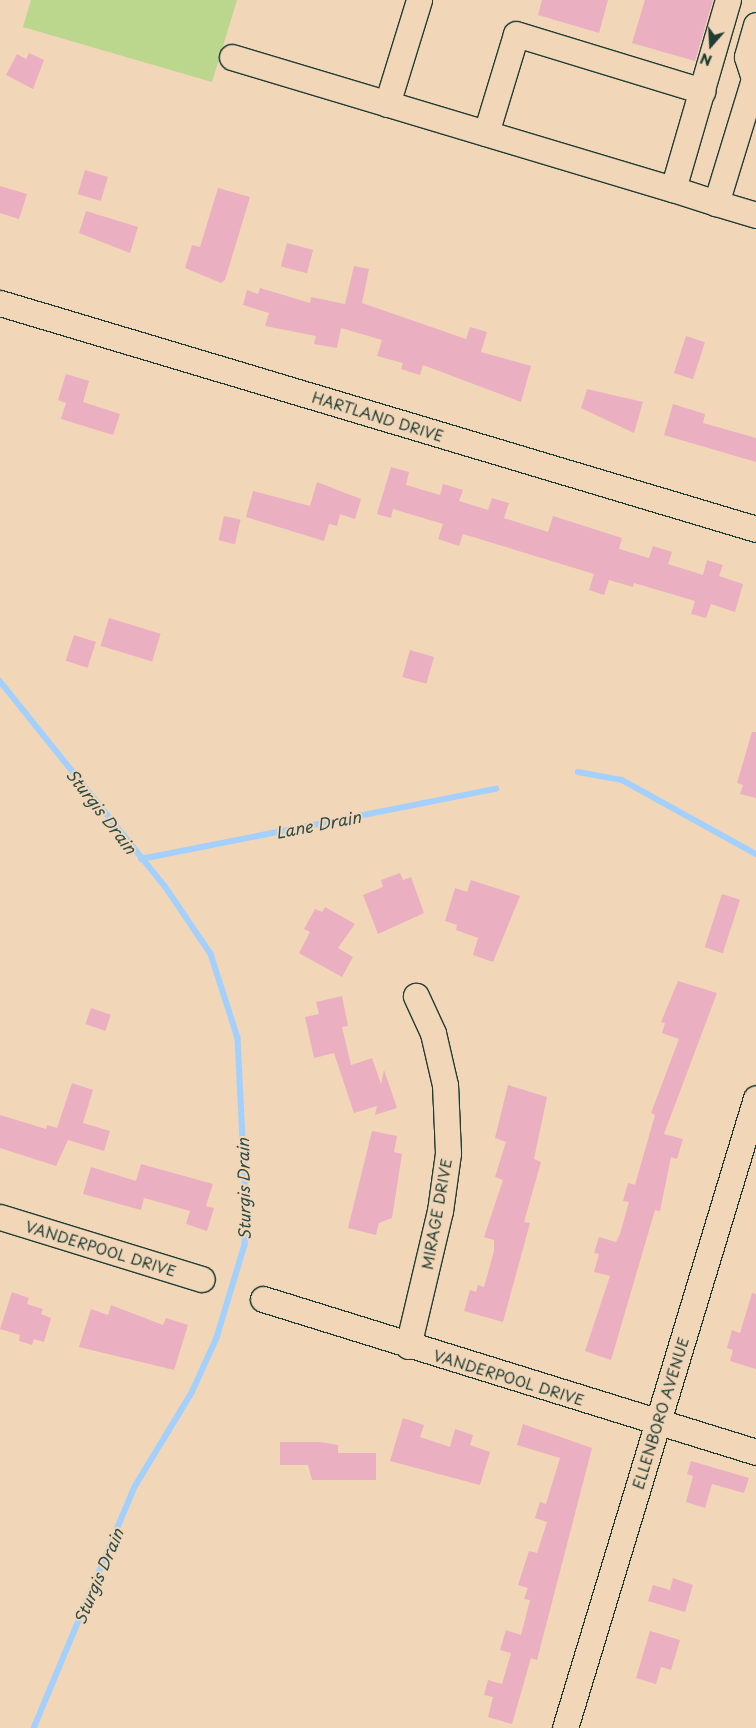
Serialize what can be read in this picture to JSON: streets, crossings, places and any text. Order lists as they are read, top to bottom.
{
  "streets": {
    "street": [
      "HARTLAND DRIVE",
      "MIRAGE DRIVE",
      "VANDERPOOL DRIVE",
      "ELLENBORO AVENUE"
    ]
  },
  "crossings": [
    ["MIRAGE DRIVE", "VANDERPOOL DRIVE"],
    ["VANDERPOOL DRIVE", "ELLENBORO AVENUE"]
  ],
  "water": ["Sturgis Drain", "Lane Drain"],
  "north": "bottom"
}
